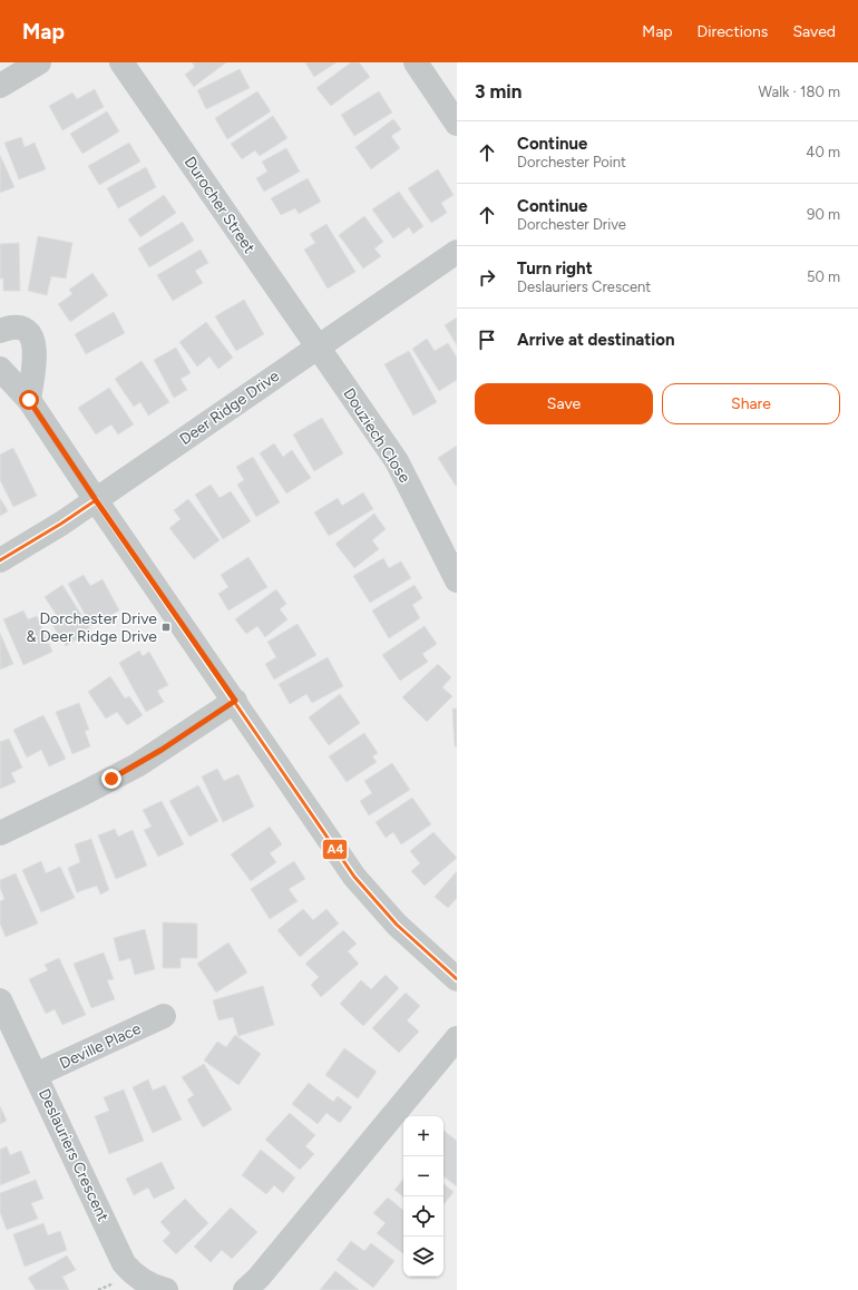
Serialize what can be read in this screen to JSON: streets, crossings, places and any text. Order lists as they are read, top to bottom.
{
  "streets": {
    "street": [
      "Durocher Street",
      "Deer Ridge Drive",
      "Douziech Close",
      "Deville Place",
      "Deslauriers Crescent"
    ]
  },
  "crossings": [
    ["Durocher Street", "Deer Ridge Drive"],
    ["Durocher Street", "Douziech Close"],
    ["Deer Ridge Drive", "Douziech Close"],
    ["Deville Place", "Deslauriers Crescent"]
  ],
  "places": {
    "transit": ["Dorchester Drive & Deer Ridge Drive"]
  },
  "lines": ["transit line A4"],
  "page": {
    "header": "Map",
    "nav": ["Map", "Directions", "Saved"],
    "heading": ["3 min", "Walk · 180 m"],
    "list": [
      ["Continue", "Dorchester Point", "40 m"],
      ["Continue", "Dorchester Drive", "90 m"],
      ["Turn right", "Deslauriers Crescent", "50 m"],
      "Arrive at destination"
    ],
    "buttons": ["Save", "Share"],
    "map_buttons": ["+", "−"]
  }
}
